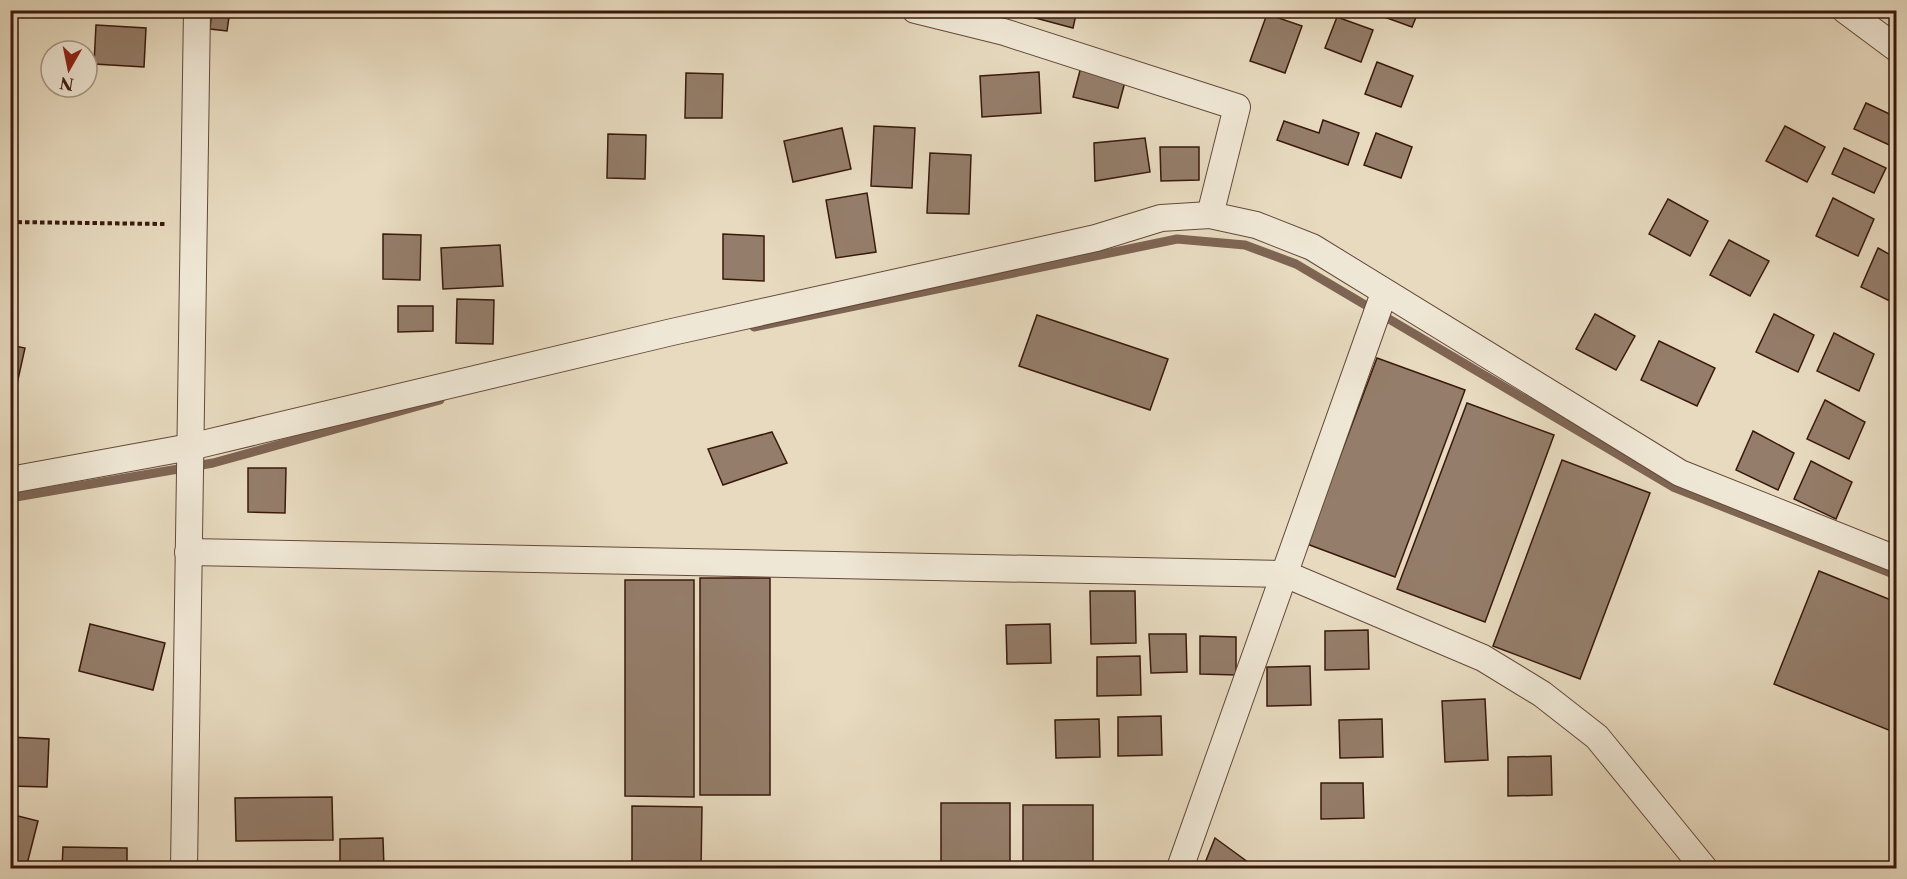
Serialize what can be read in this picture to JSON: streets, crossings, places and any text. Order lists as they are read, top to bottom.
{
  "north": "bottom"
}
